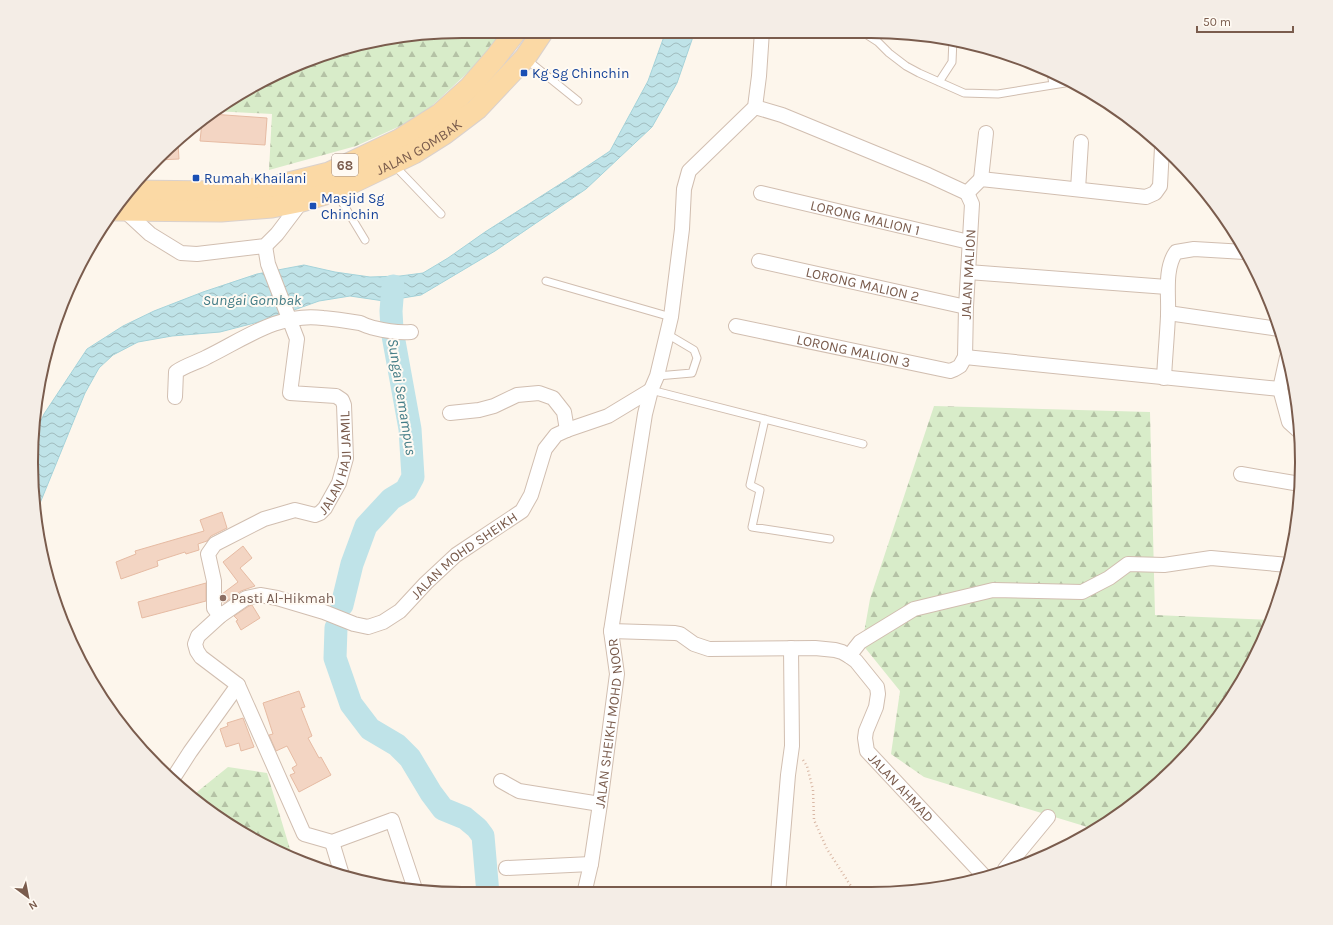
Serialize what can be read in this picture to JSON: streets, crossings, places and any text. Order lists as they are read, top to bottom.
{
  "streets": {
    "main road": ["JALAN GOMBAK", "68"],
    "street": [
      "LORONG MALION 1",
      "JALAN MALION",
      "LORONG MALION 2",
      "LORONG MALION 3",
      "JALAN HAJI JAMIL",
      "JALAN MOHD SHEIKH",
      "JALAN SHEIKH MOHD NOOR",
      "JALAN AHMAD"
    ]
  },
  "crossings": [
    ["LORONG MALION 1", "JALAN MALION"],
    ["JALAN MALION", "LORONG MALION 2"],
    ["JALAN MALION", "LORONG MALION 3"],
    ["JALAN HAJI JAMIL", "JALAN MOHD SHEIKH"],
    ["JALAN MOHD SHEIKH", "JALAN SHEIKH MOHD NOOR"]
  ],
  "water": ["Sungai Gombak", "Sungai Semampus"],
  "places": {
    "transit": ["Kg Sg Chinchin", "Rumah Khailani", "Masjid Sg Chinchin"],
    "other": ["Pasti Al-Hikmah"]
  },
  "scale_bar": "50 m",
  "north": "bottom right"
}
